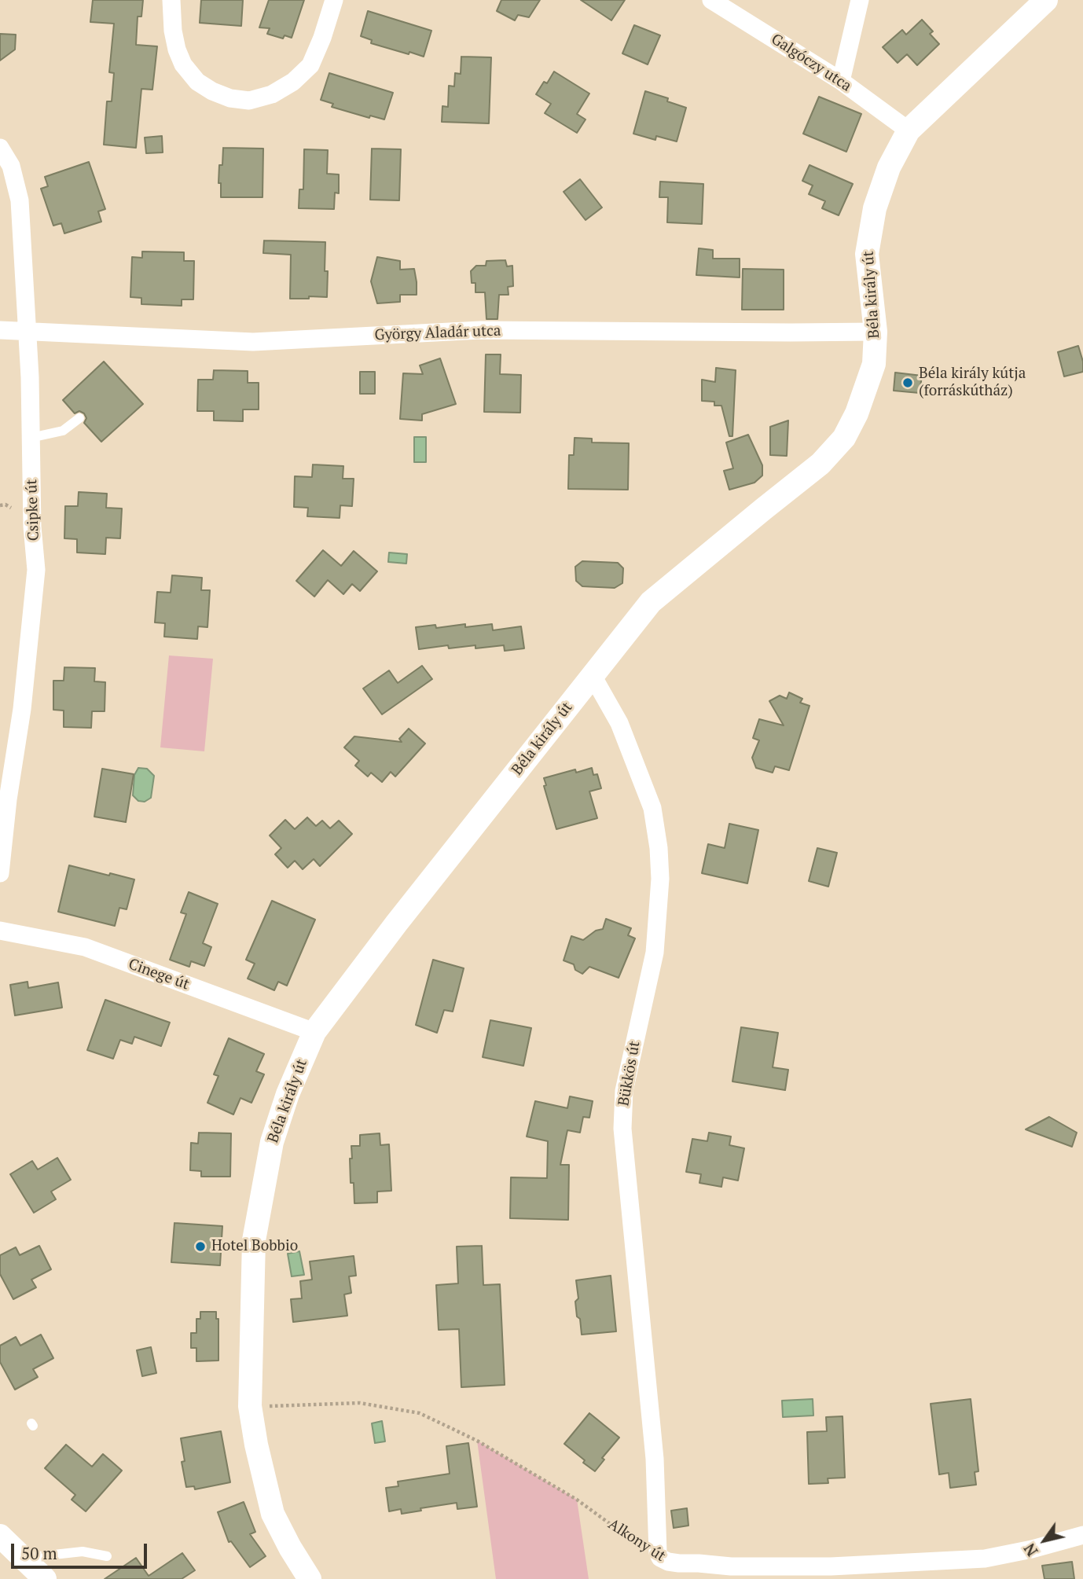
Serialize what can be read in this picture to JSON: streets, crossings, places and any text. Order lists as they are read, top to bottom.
{
  "streets": {
    "street": [
      "Galgóczy utca",
      "Béla király út",
      "György Aladár utca",
      "Csipke út",
      "Cinege út",
      "Bükkös út",
      "Alkony út"
    ]
  },
  "crossings": [
    ["Galgóczy utca", "Béla király út"],
    ["Béla király út", "György Aladár utca"],
    ["Béla király út", "Cinege út"],
    ["Béla király út", "Bükkös út"],
    ["Béla király út", "Alkony út"],
    ["György Aladár utca", "Csipke út"],
    ["Bükkös út", "Alkony út"]
  ],
  "places": ["Béla király kútja (forráskútház)", "Hotel Bobbio"],
  "scale_bar": "50 m",
  "north": "bottom left"
}
